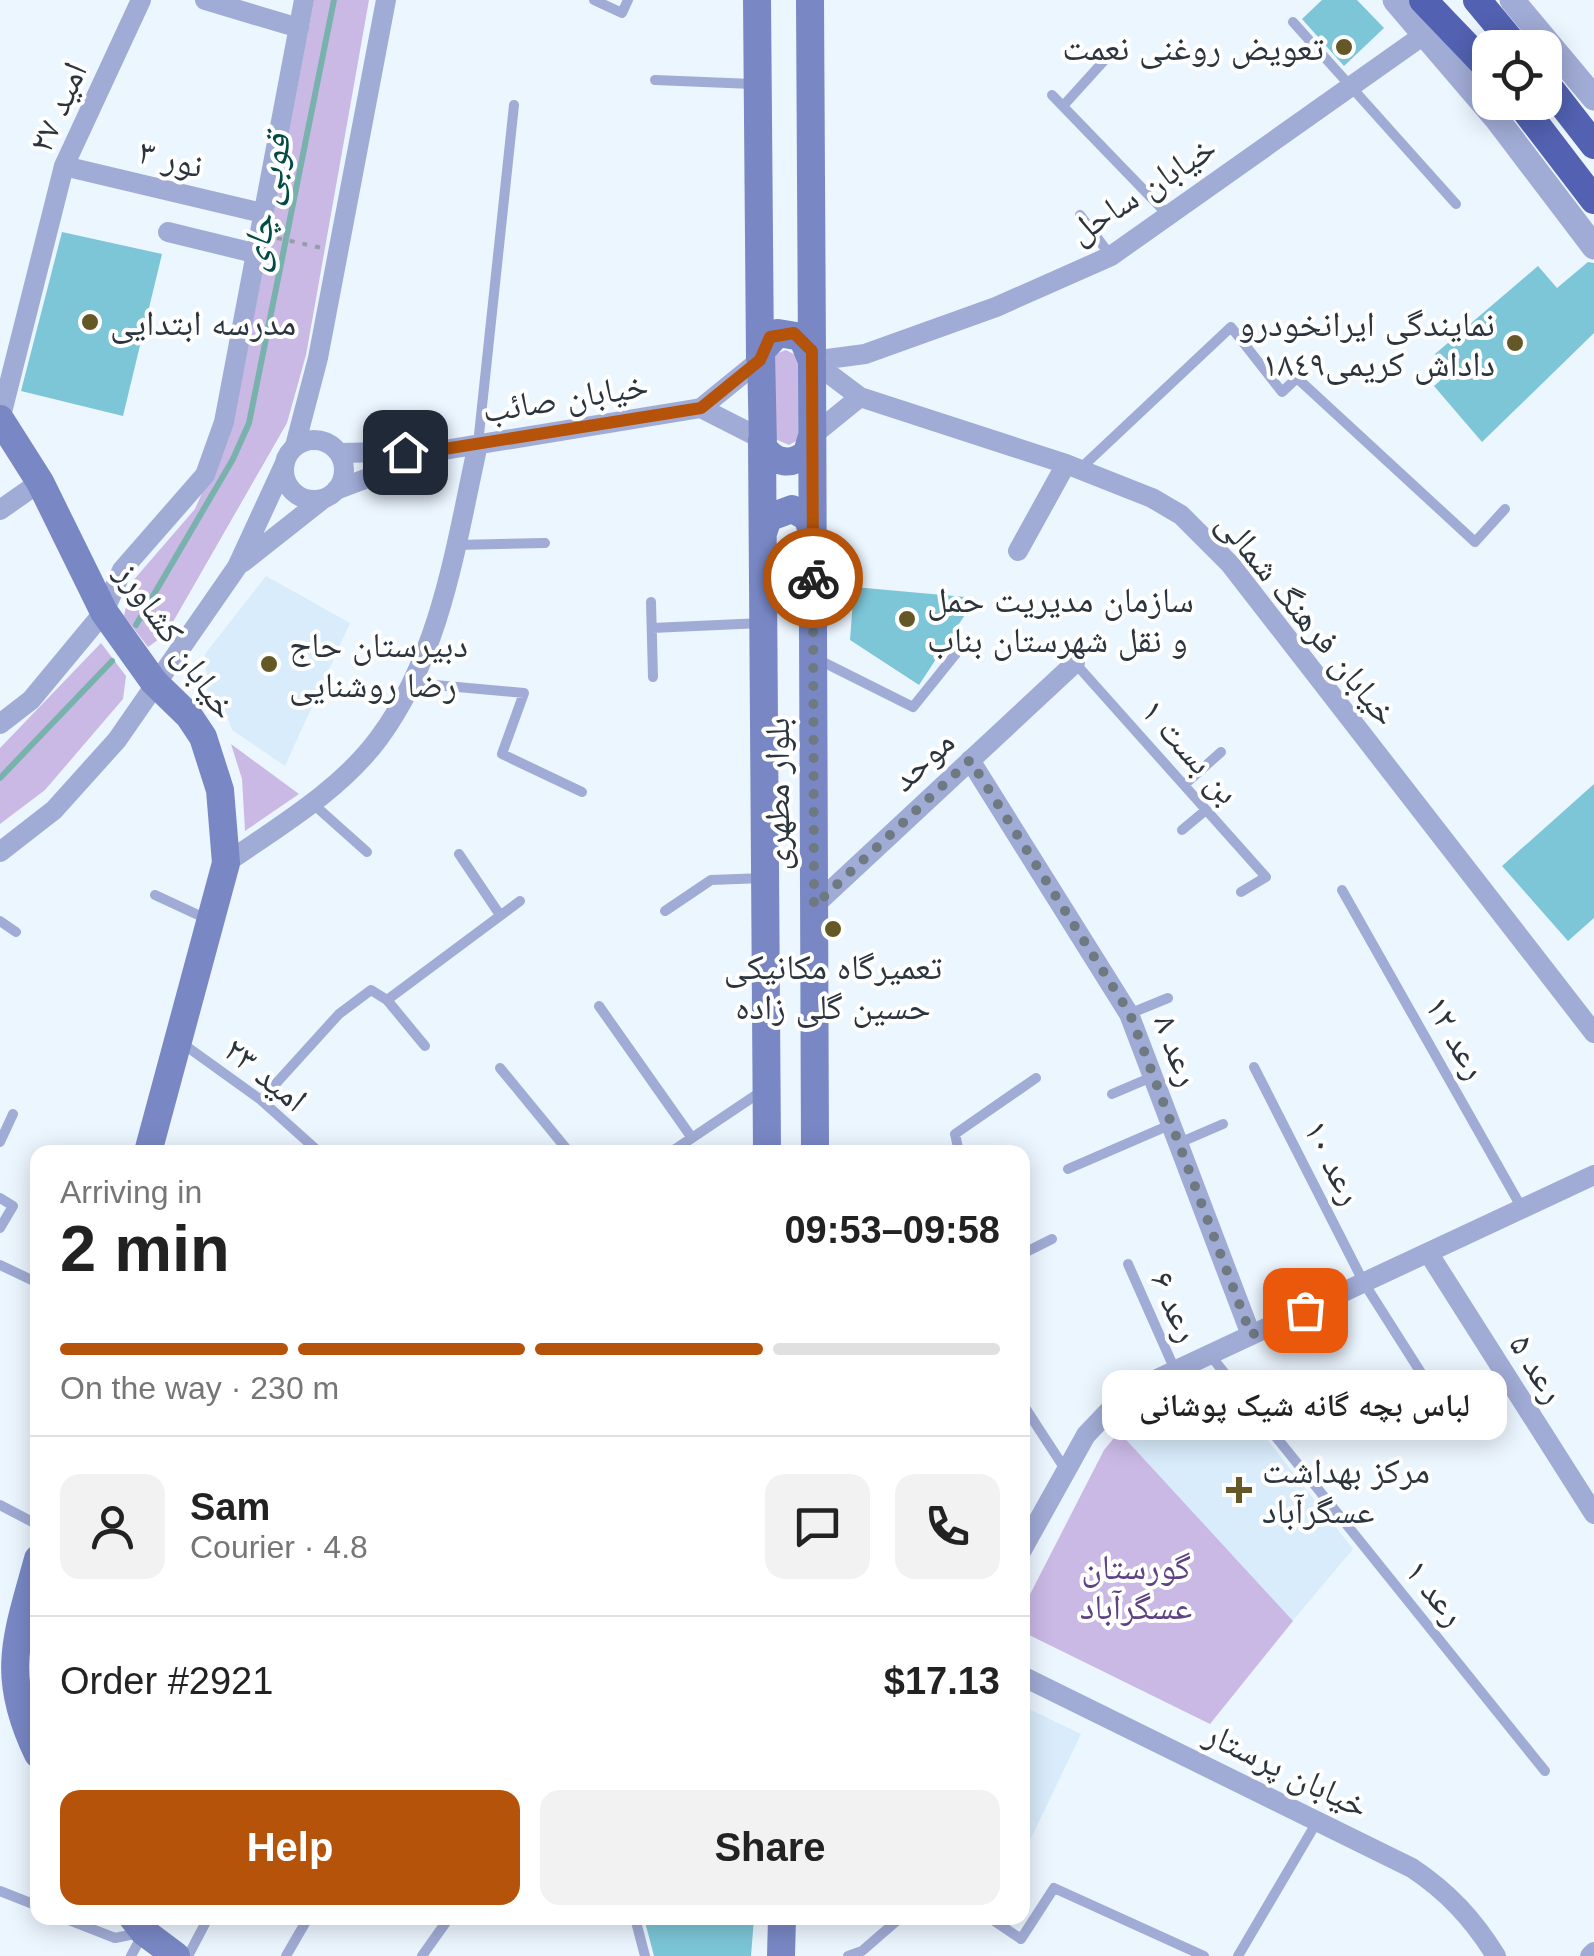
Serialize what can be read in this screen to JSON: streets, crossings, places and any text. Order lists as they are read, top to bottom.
{
  "streets": {
    "main road": ["خیابان کشاورز", "بلوار مطهری"],
    "street": [
      "امید ۲۷",
      "نور ۳",
      "خیابان ساحل",
      "خیابان صائب",
      "خیابان فرهنگ شمالی",
      "موحد",
      "رعد ۸",
      "رعد ۵",
      "خیابان پرستار"
    ],
    "lane": [
      "بن بست ۱",
      "رعد ۱۲",
      "امید ۲۳",
      "رعد ۱۰",
      "رعد ۶",
      "رعد ۱"
    ]
  },
  "crossings": [
    ["امید ۲۷", "نور ۳"],
    ["امید ۲۷", "خیابان کشاورز"],
    ["خیابان ساحل", "خیابان فرهنگ شمالی"],
    ["خیابان ساحل", "بلوار مطهری"],
    ["خیابان صائب", "بلوار مطهری"],
    ["خیابان فرهنگ شمالی", "بلوار مطهری"],
    ["خیابان کشاورز", "امید ۲۳"],
    ["بن بست ۱", "موحد"],
    ["موحد", "بلوار مطهری"],
    ["موحد", "رعد ۸"]
  ],
  "water": ["قوبی چای"],
  "parks": ["گورستان عسگرآباد"],
  "places": {
    "other": [
      "تعویض روغنی نعمت",
      "مدرسه ابتدایی",
      "نمایندگی ایرانخودرو داداش کریمی١٨٤٩",
      "سازمان مدیریت حمل و نقل شهرستان بناب",
      "دبیرستان حاج رضا روشنایی",
      "تعمیرگاه مکانیکی حسین گلی زاده",
      "لباس بچه گانه شیک پوشانی"
    ],
    "health": ["مرکز بهداشت عسگرآباد"]
  },
  "page": {
    "heading": ["2 min", "Arriving in", "09:53–09:58"],
    "panel": [
      "Sam",
      "Courier · 4.8",
      "Order #2921",
      "$17.13"
    ],
    "bar": "On the way · 230 m",
    "bubble": "لباس بچه گانه شیک پوشانی",
    "buttons": ["Help", "Share"]
  }
}
